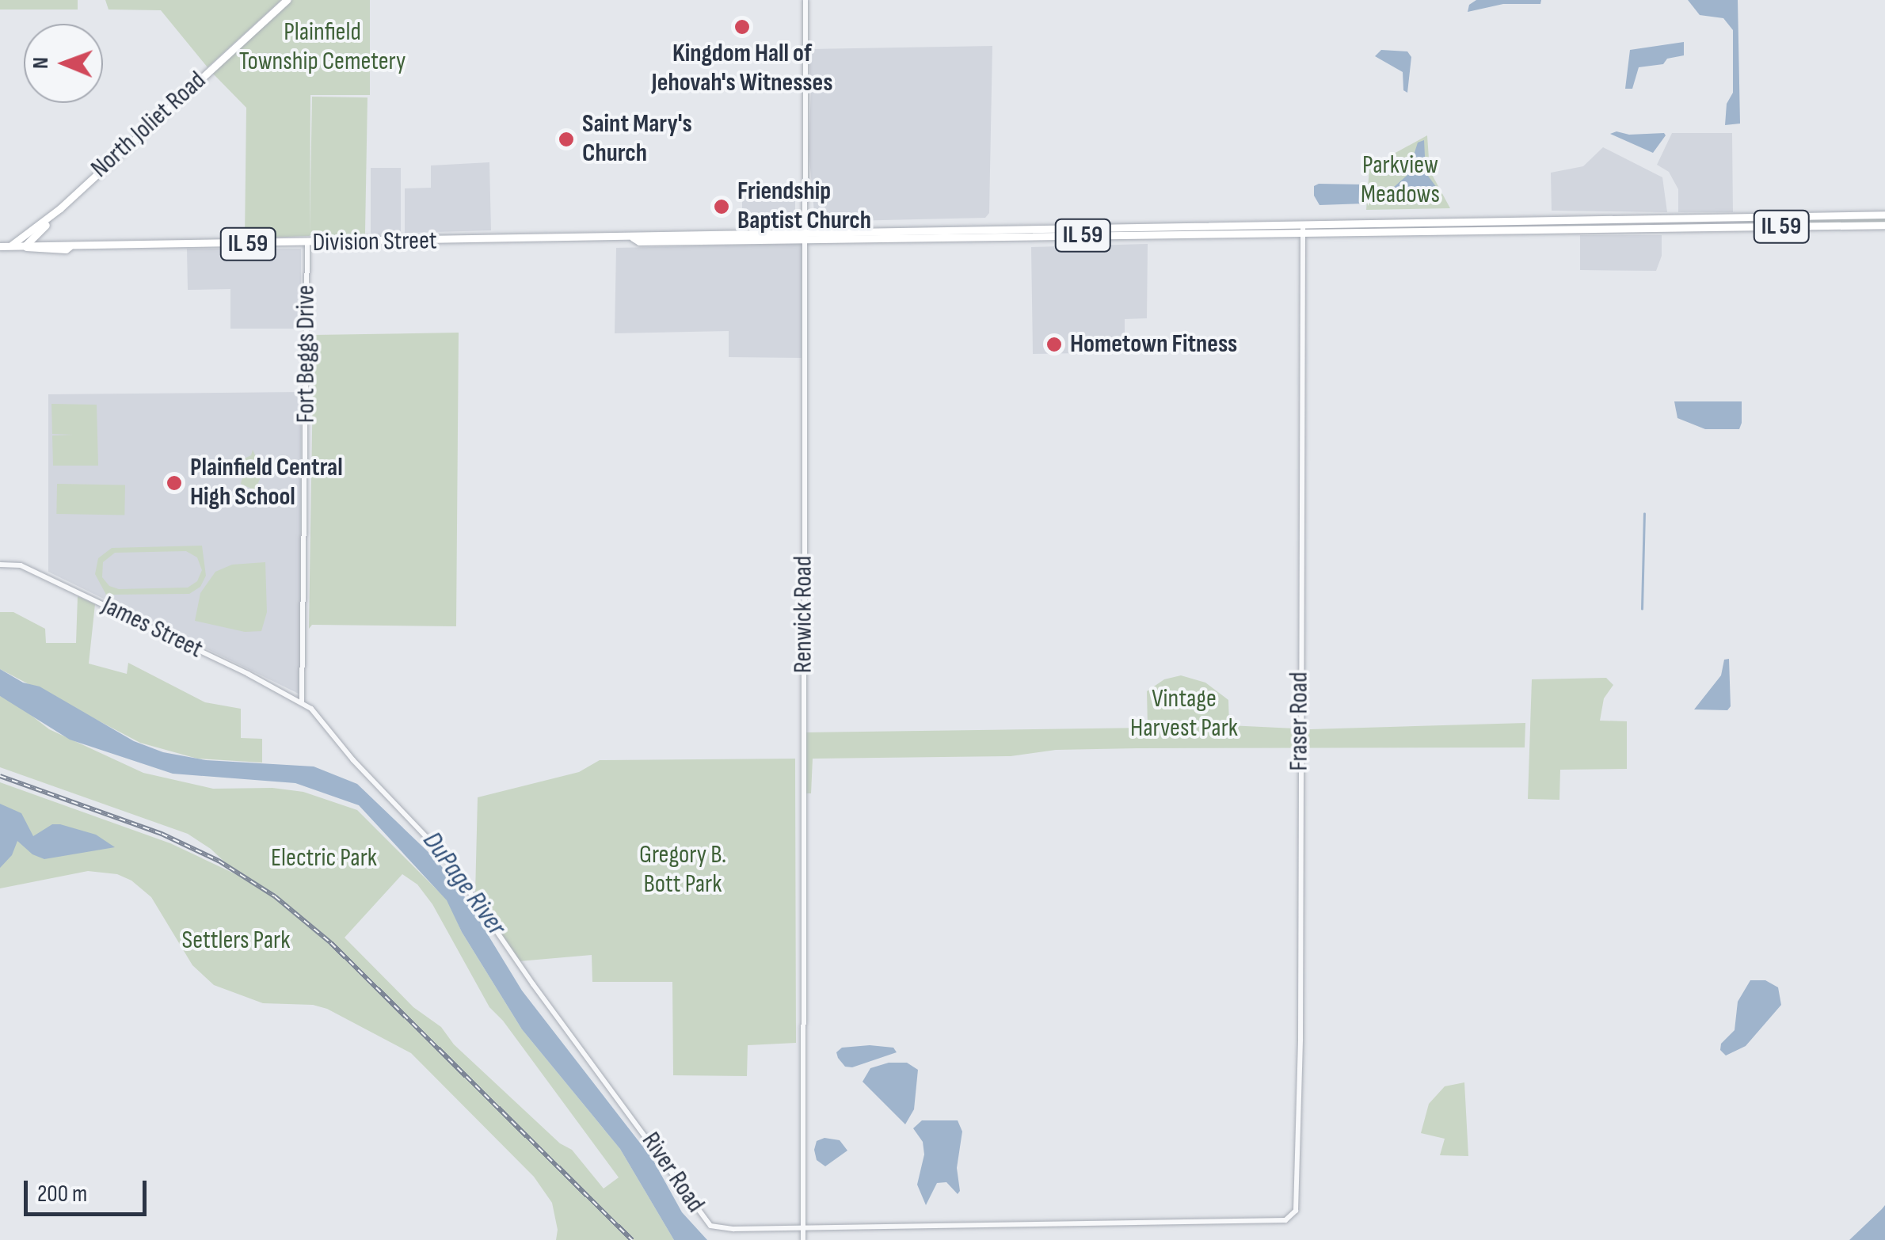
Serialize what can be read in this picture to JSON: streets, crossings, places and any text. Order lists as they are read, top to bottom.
{
  "streets": {
    "main road": ["North Joliet Road", "IL 59", "Division Street"],
    "street": [
      "Fort Beggs Drive",
      "Renwick Road",
      "James Street",
      "Fraser Road",
      "River Road"
    ]
  },
  "crossings": [
    ["North Joliet Road", "Division Street"],
    ["IL 59", "Division Street"],
    ["IL 59", "Renwick Road"],
    ["IL 59", "Fraser Road"],
    ["Division Street", "Fort Beggs Drive"],
    ["Division Street", "Renwick Road"],
    ["Fort Beggs Drive", "James Street"],
    ["Fort Beggs Drive", "River Road"],
    ["Renwick Road", "River Road"],
    ["James Street", "River Road"],
    ["Fraser Road", "River Road"]
  ],
  "water": ["DuPage River"],
  "parks": [
    "Plainfield Township Cemetery",
    "Parkview Meadows",
    "Vintage Harvest Park",
    "Gregory B. Bott Park",
    "Electric Park",
    "Settlers Park"
  ],
  "places": [
    "Kingdom Hall of Jehovah's Witnesses",
    "Saint Mary's Church",
    "Friendship Baptist Church",
    "Hometown Fitness",
    "Plainfield Central High School"
  ],
  "scale_bar": "200 m",
  "north": "left"
}
